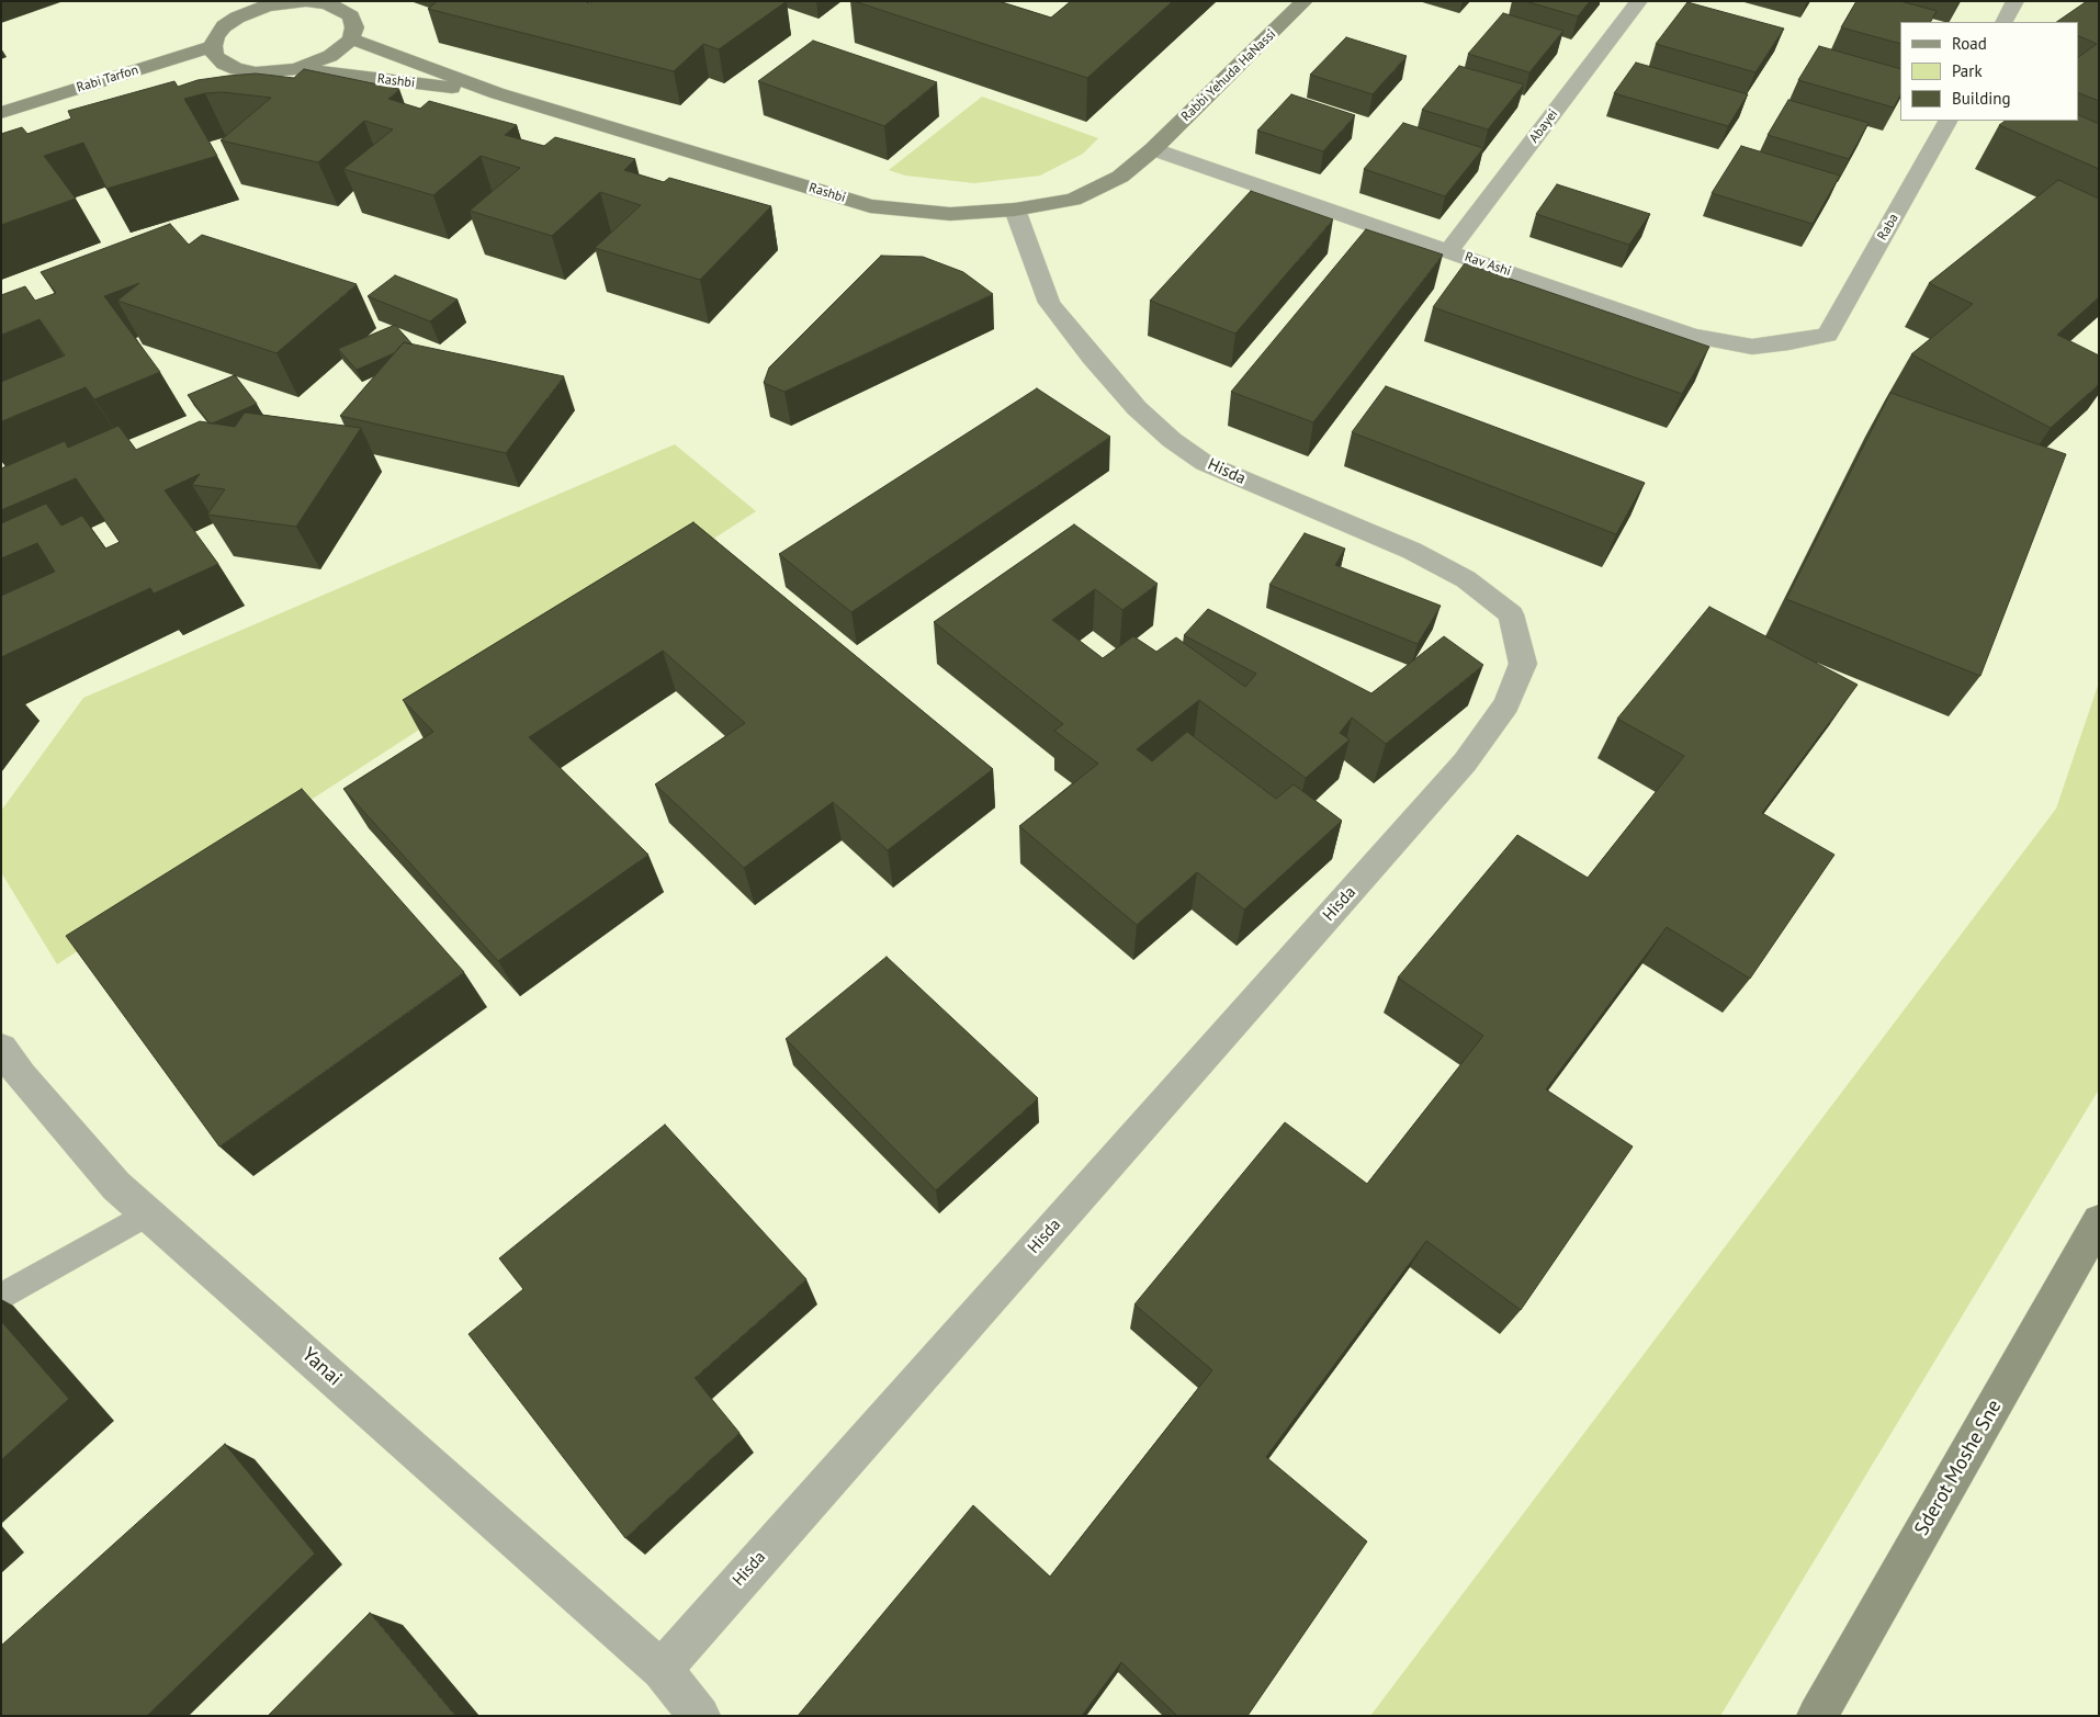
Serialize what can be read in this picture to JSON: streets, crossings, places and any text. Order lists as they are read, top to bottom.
{
  "streets": {
    "street": [
      "Rabbi Yehuda HaNassi",
      "Rabi Tarfon",
      "Rashbi",
      "Abayei",
      "Raba",
      "Rav Ashi",
      "Hisda",
      "Yanai",
      "Sderot Moshe Sne"
    ]
  },
  "crossings": [
    ["Rabbi Yehuda HaNassi", "Rashbi"],
    ["Rabbi Yehuda HaNassi", "Rav Ashi"],
    ["Rashbi", "Rav Ashi"],
    ["Rashbi", "Hisda"],
    ["Abayei", "Rav Ashi"],
    ["Raba", "Rav Ashi"],
    ["Hisda", "Yanai"]
  ],
  "legend": ["Road", "Park", "Building"]
}
